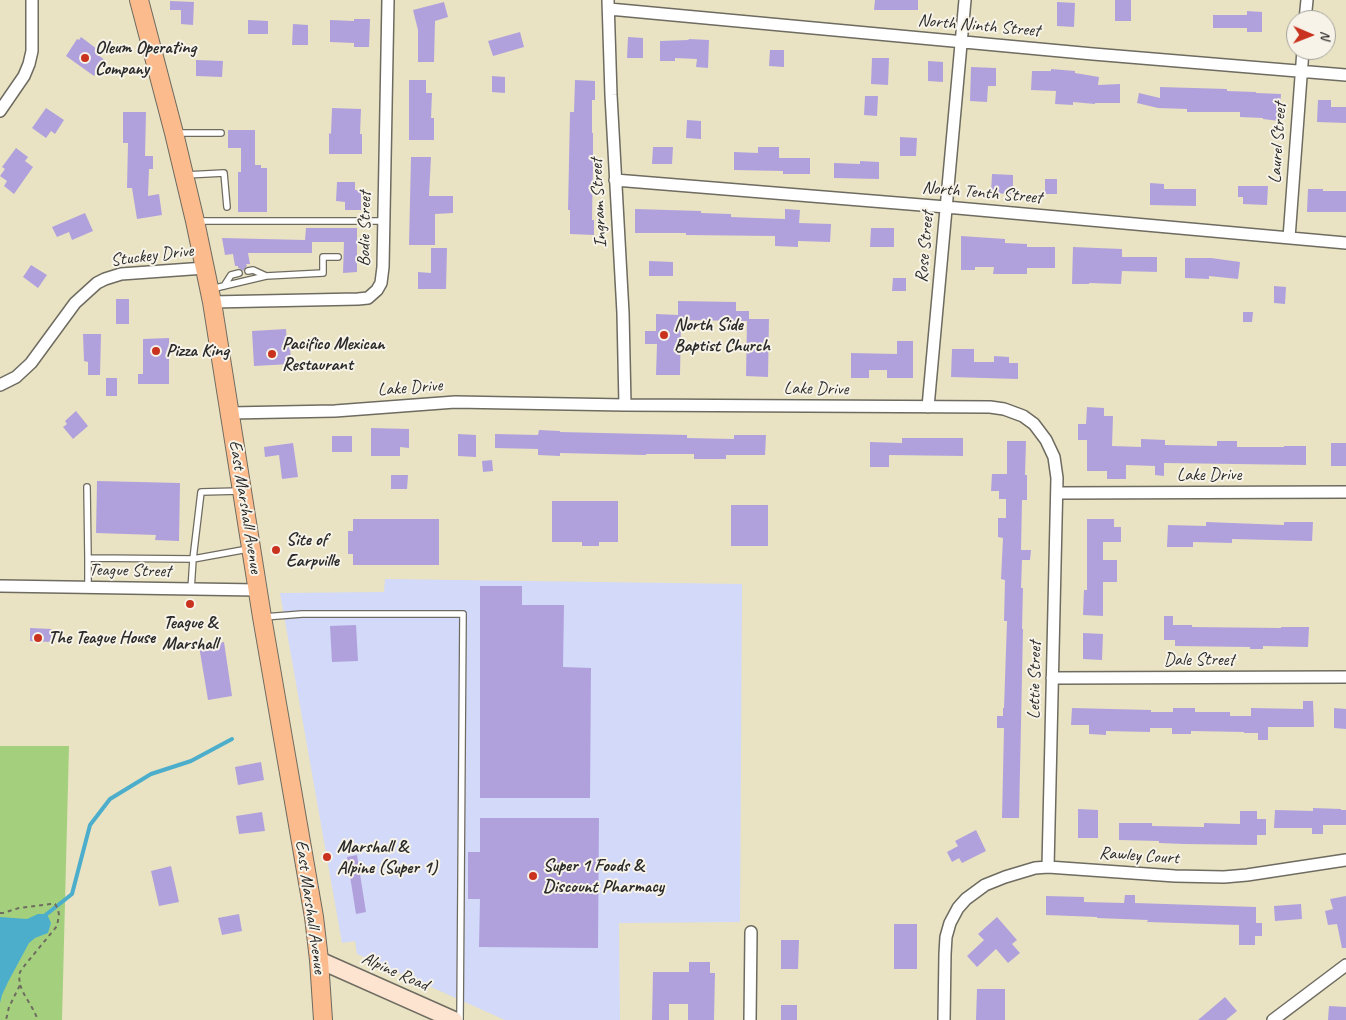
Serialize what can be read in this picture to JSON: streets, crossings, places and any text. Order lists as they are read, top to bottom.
{
  "streets": {
    "main road": ["East Marshall Avenue", "Alpine Road"],
    "street": [
      "North Ninth Street",
      "Laurel Street",
      "North Tenth Street",
      "Ingram Street",
      "Bodie Street",
      "Rose Street",
      "Stuckey Drive",
      "Lake Drive",
      "Teague Street",
      "Dale Street",
      "Lettie Street",
      "Rawley Court"
    ]
  },
  "crossings": [
    ["North Ninth Street", "Laurel Street"],
    ["North Ninth Street", "Ingram Street"],
    ["North Ninth Street", "Rose Street"],
    ["Laurel Street", "North Tenth Street"],
    ["North Tenth Street", "Ingram Street"],
    ["North Tenth Street", "Rose Street"],
    ["Ingram Street", "Lake Drive"],
    ["Bodie Street", "East Marshall Avenue"],
    ["Rose Street", "Lake Drive"],
    ["Stuckey Drive", "East Marshall Avenue"],
    ["Lake Drive", "East Marshall Avenue"],
    ["Lake Drive", "Lettie Street"],
    ["East Marshall Avenue", "Teague Street"],
    ["East Marshall Avenue", "Alpine Road"],
    ["Dale Street", "Lettie Street"],
    ["Lettie Street", "Rawley Court"]
  ],
  "places": [
    "Oleum Operating Company",
    "North Side Baptist Church",
    "Pizza King",
    "Pacifico Mexican Restaurant",
    "Site of Earpville",
    "Teague & Marshall",
    "The Teague House",
    "Marshall & Alpine (Super 1)",
    "Super 1 Foods & Discount Pharmacy"
  ],
  "north": "right"
}
